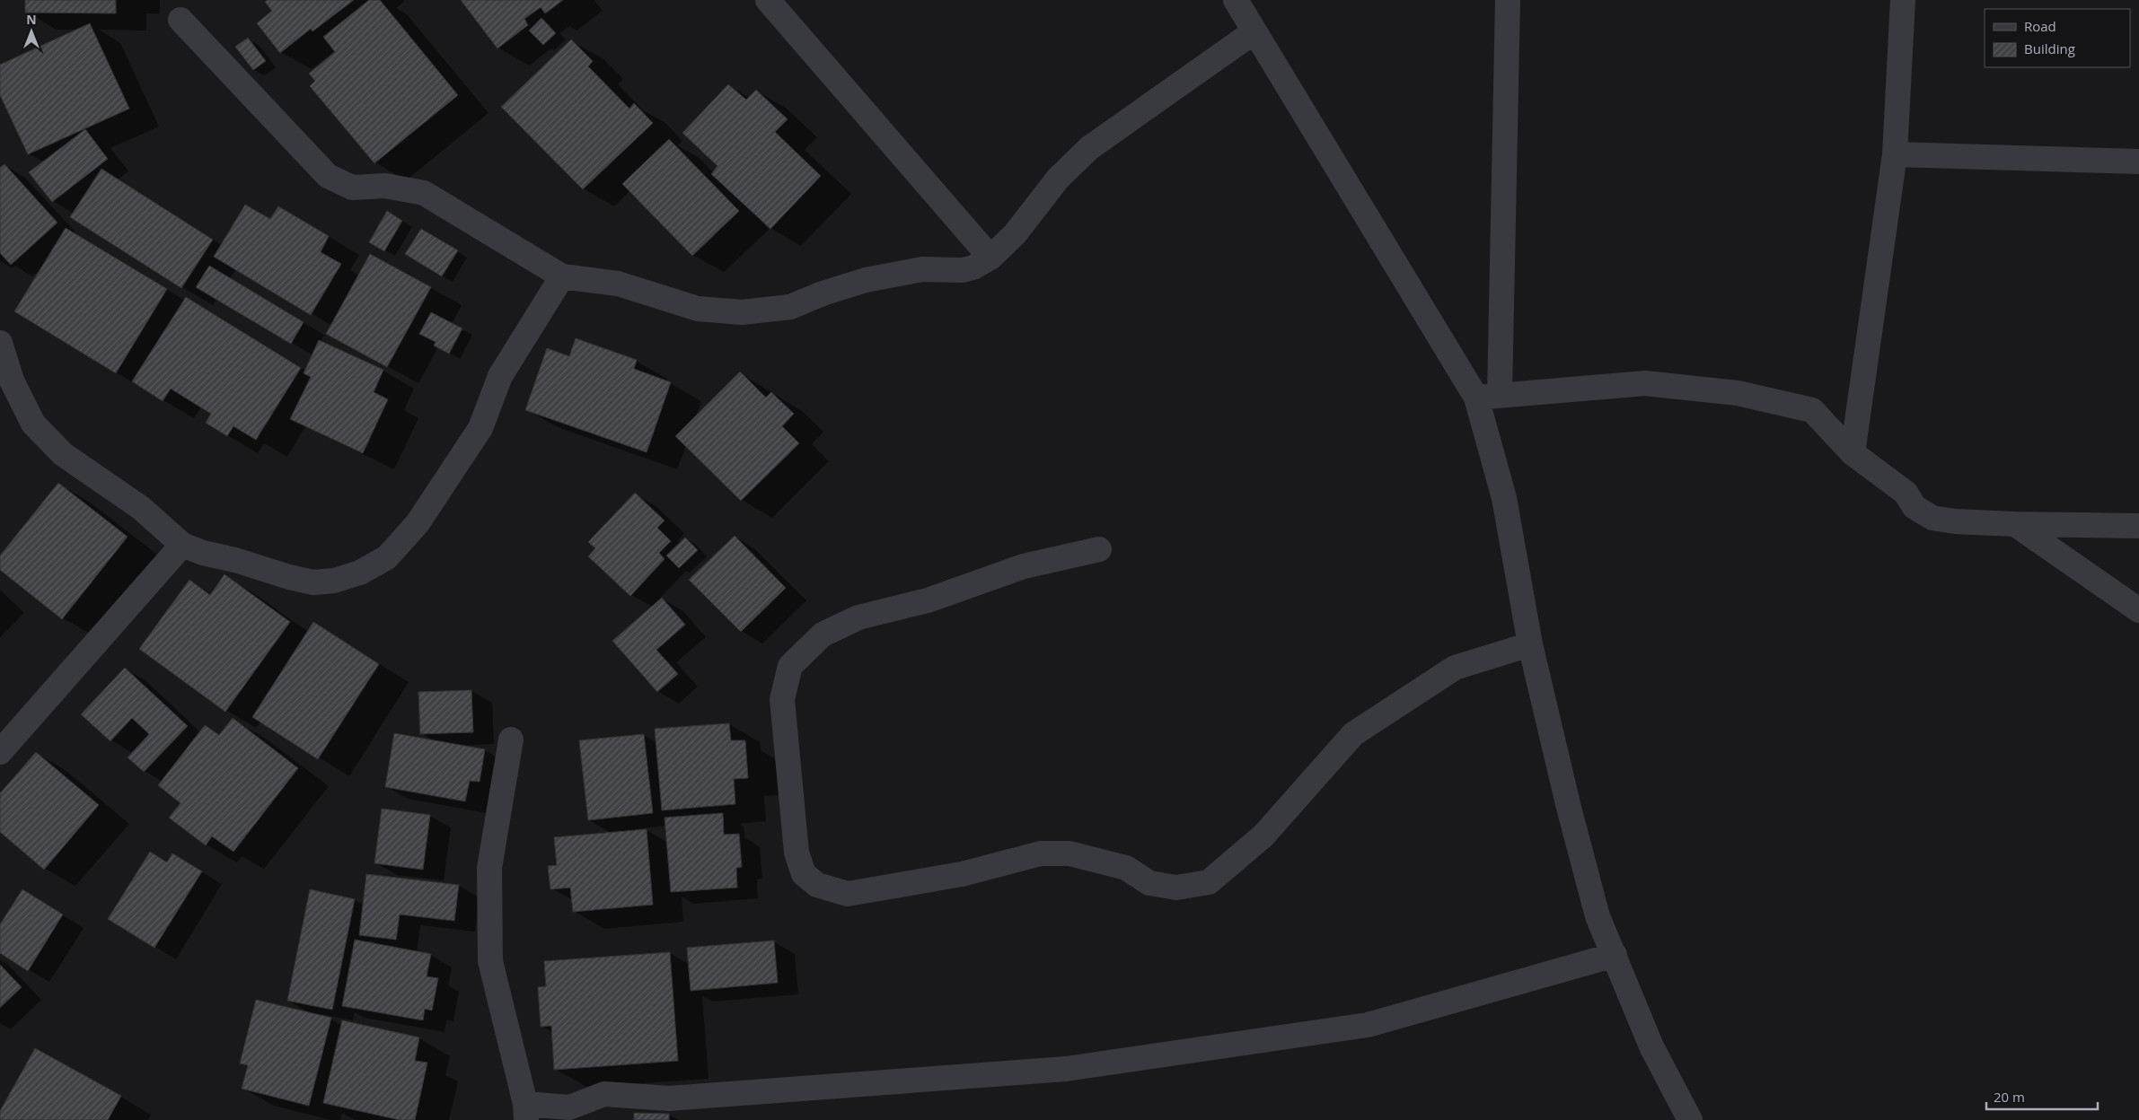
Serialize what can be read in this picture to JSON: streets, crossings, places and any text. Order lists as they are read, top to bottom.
{
  "legend": ["Road", "Building"],
  "scale_bar": "20 m",
  "north": "top"
}
